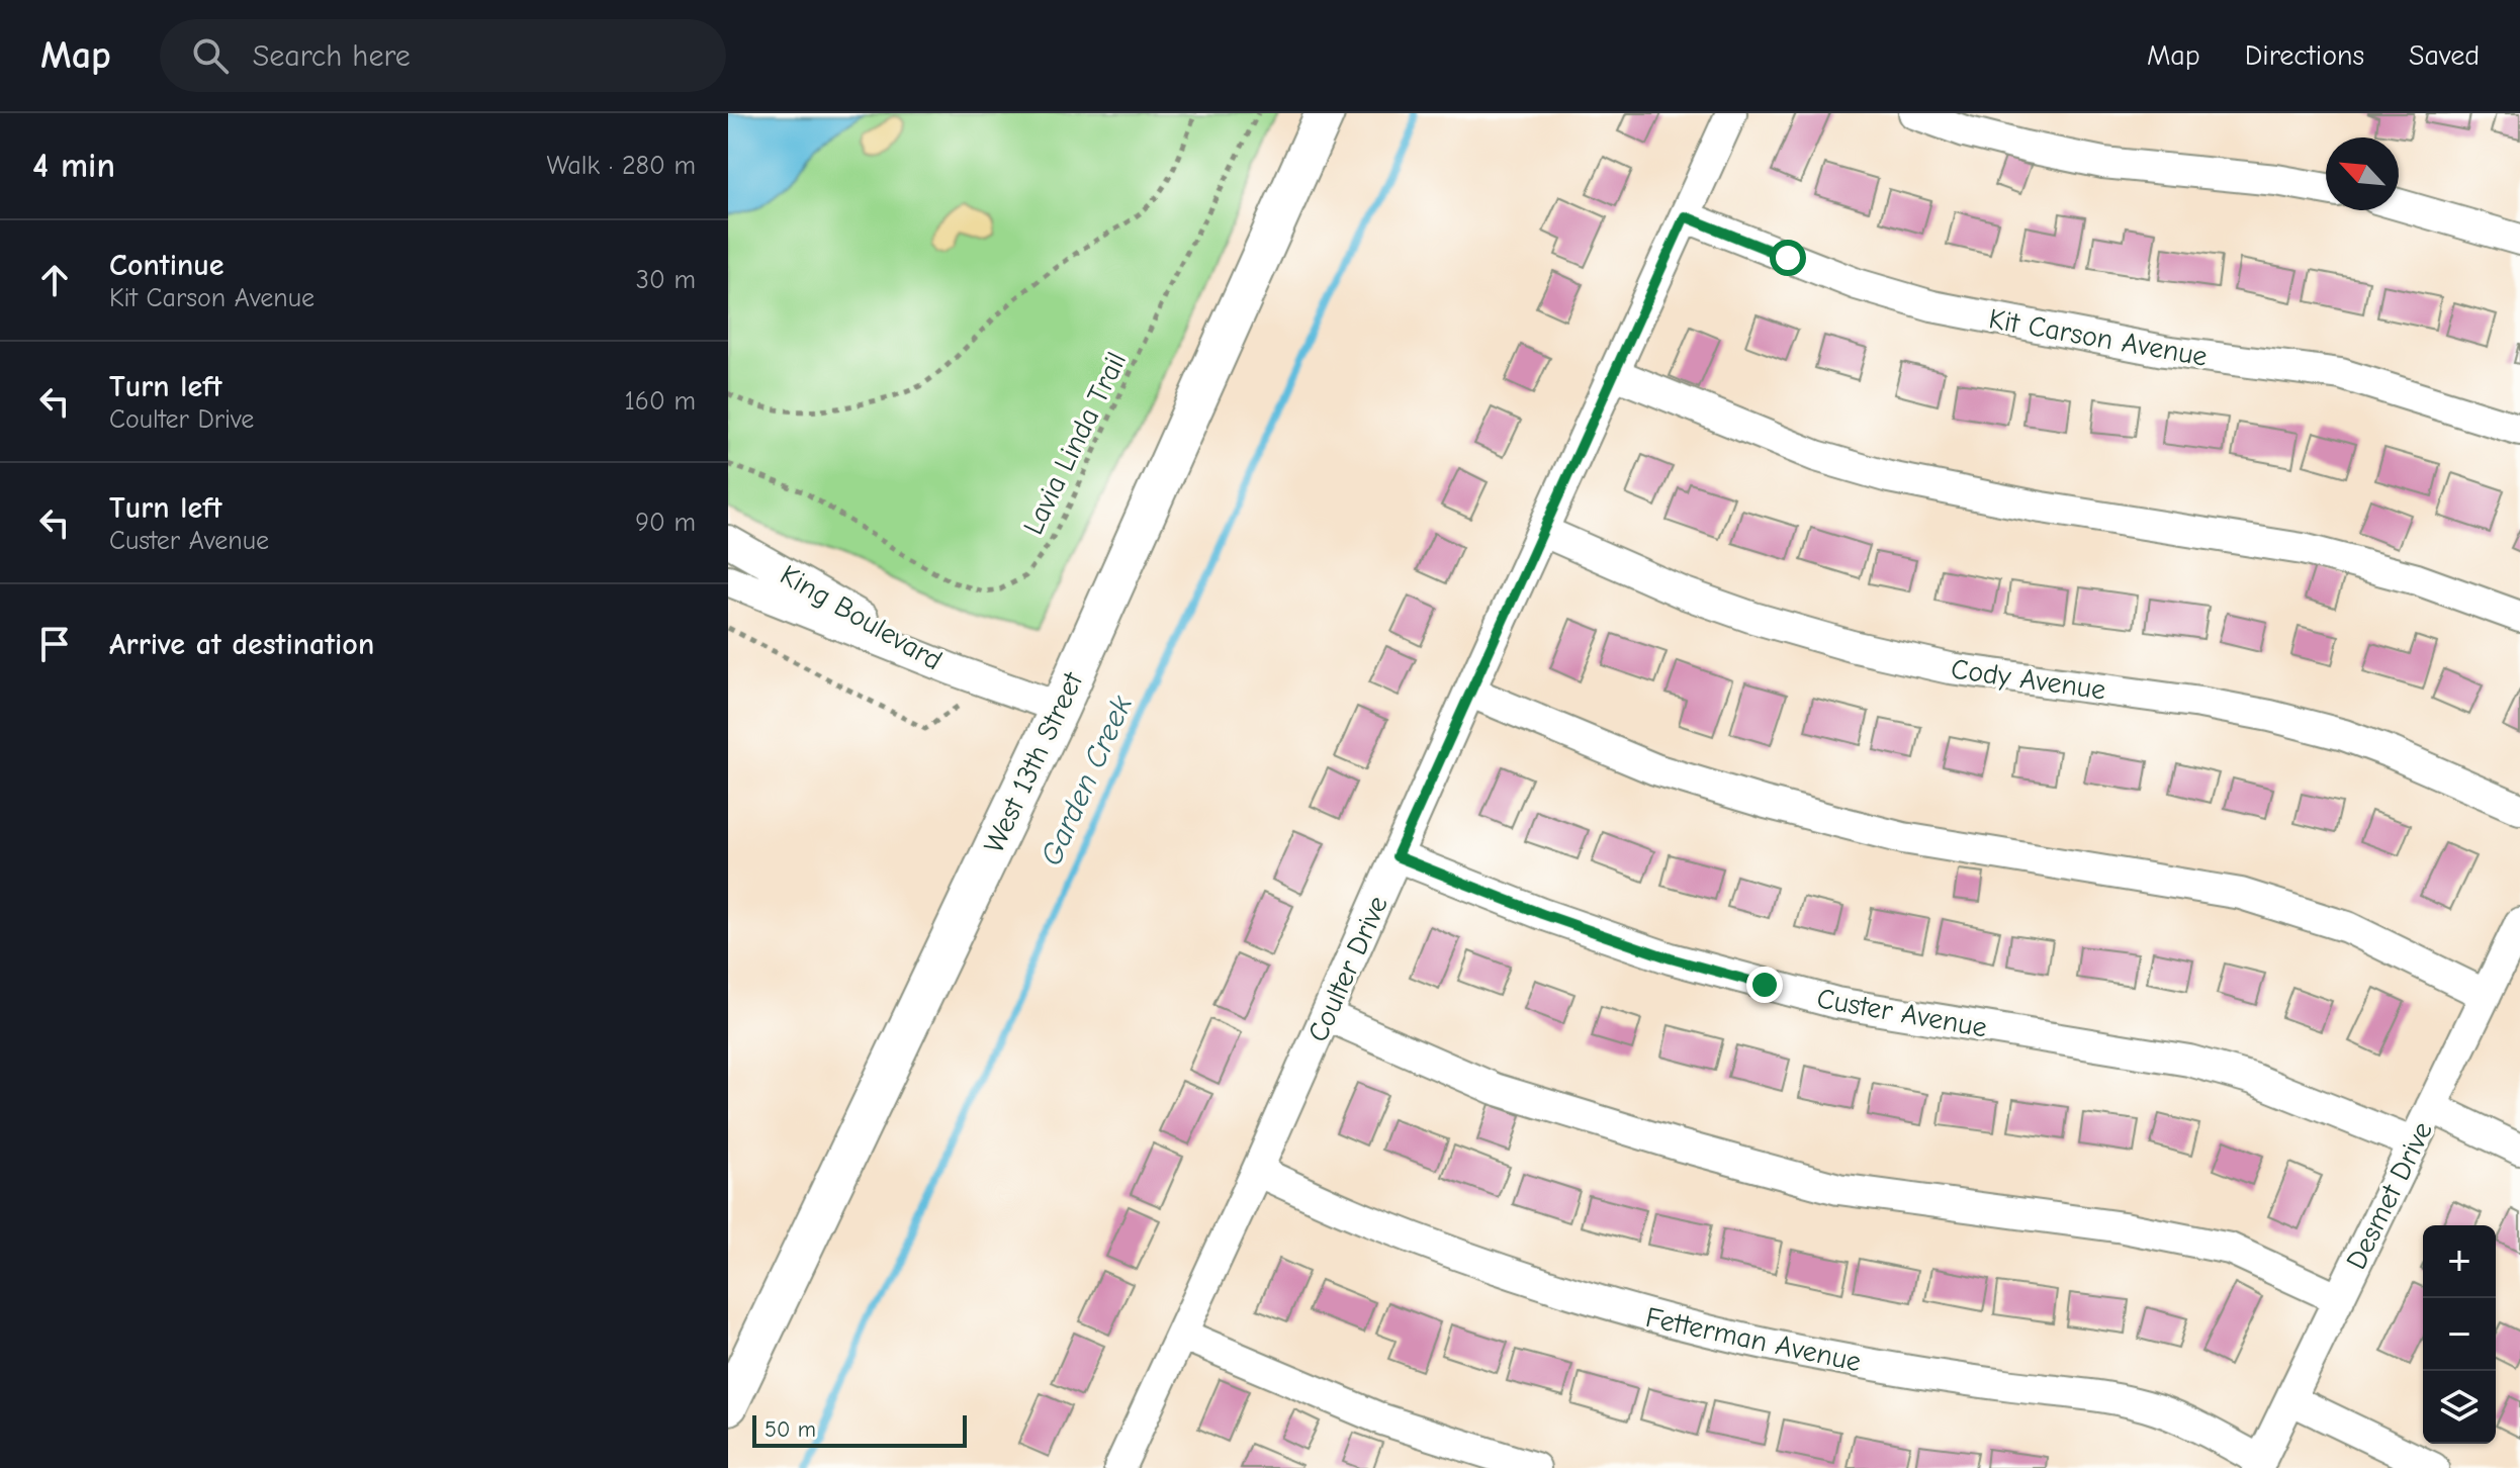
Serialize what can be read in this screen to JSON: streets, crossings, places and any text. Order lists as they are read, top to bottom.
{
  "streets": {
    "main road": ["West 13th Street"],
    "street": [
      "Kit Carson Avenue",
      "King Boulevard",
      "Cody Avenue",
      "Coulter Drive",
      "Custer Avenue",
      "Desmet Drive",
      "Fetterman Avenue"
    ],
    "path": ["Lavia Linda Trail"]
  },
  "crossings": [
    ["Kit Carson Avenue", "Coulter Drive"],
    ["King Boulevard", "West 13th Street"],
    ["Cody Avenue", "Coulter Drive"],
    ["Coulter Drive", "Custer Avenue"],
    ["Coulter Drive", "Fetterman Avenue"],
    ["Custer Avenue", "Desmet Drive"],
    ["Desmet Drive", "Fetterman Avenue"]
  ],
  "water": ["Garden Creek"],
  "scale_bar": "50 m",
  "north": "top left",
  "page": {
    "header": "Map",
    "search": "Search here",
    "nav": ["Map", "Directions", "Saved"],
    "heading": ["4 min", "Walk · 280 m"],
    "list": [
      ["Continue", "Kit Carson Avenue", "30 m"],
      ["Turn left", "Coulter Drive", "160 m"],
      ["Turn left", "Custer Avenue", "90 m"],
      "Arrive at destination"
    ],
    "map_buttons": ["+", "−"],
    "scale": "50 m"
  }
}
